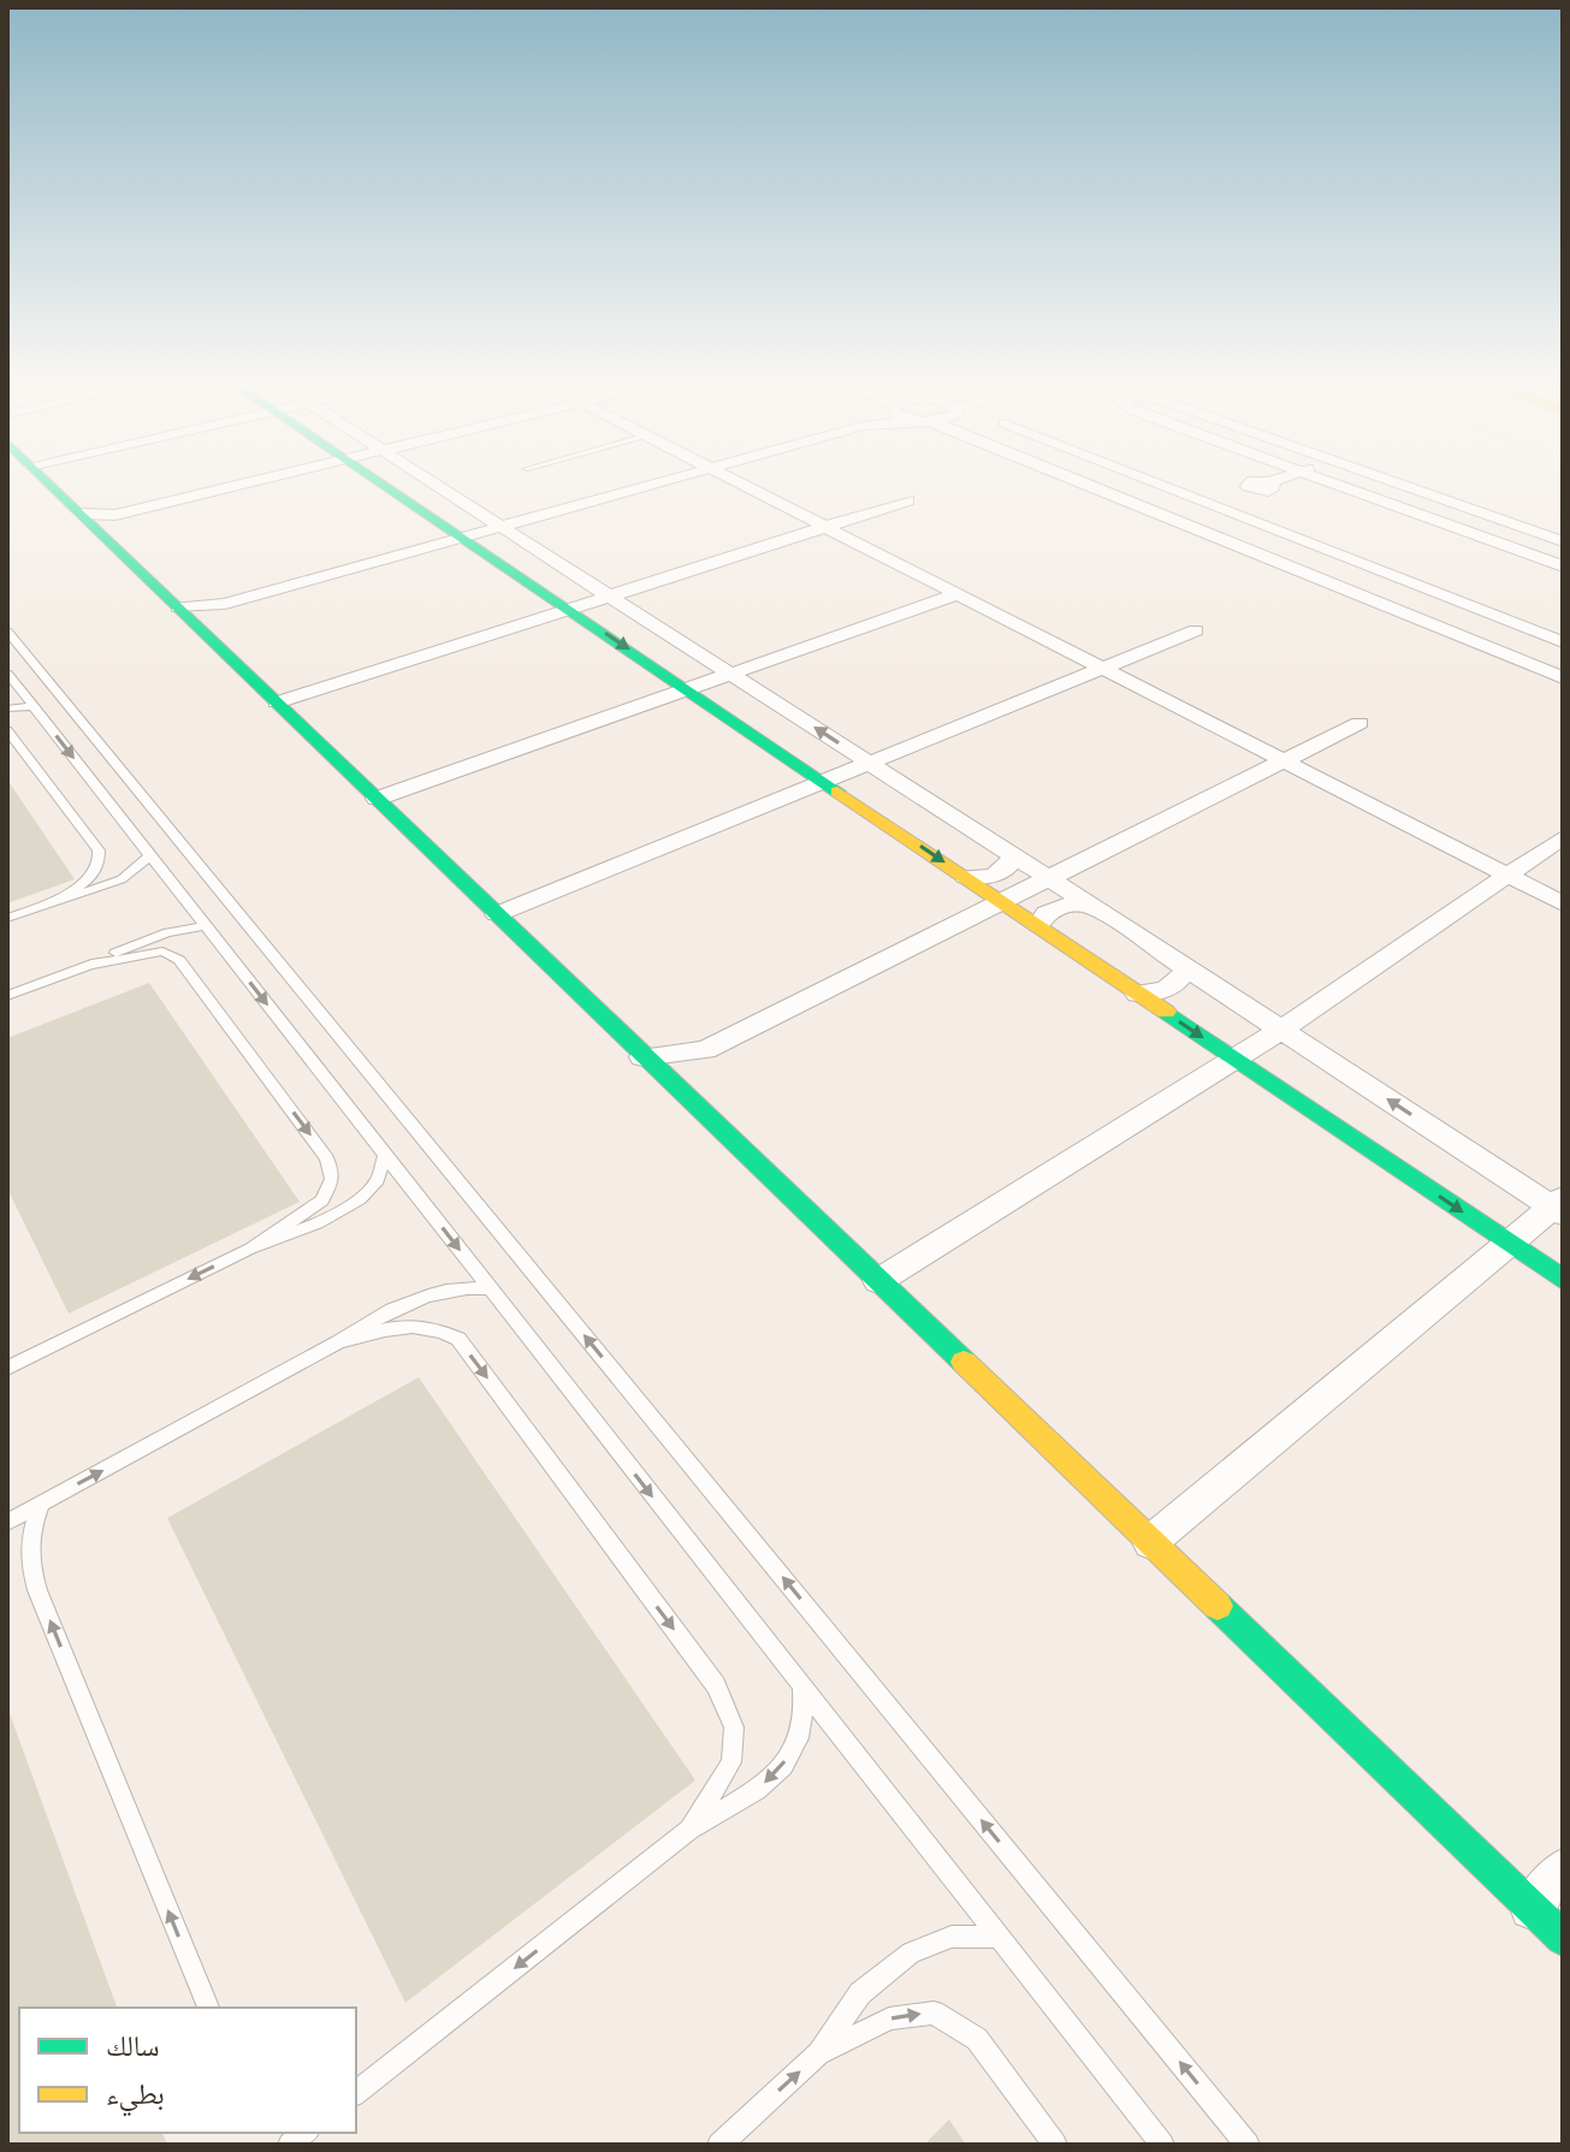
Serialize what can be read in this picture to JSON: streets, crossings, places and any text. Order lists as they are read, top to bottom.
{
  "legend": ["سالك", "بطيء"]
}
